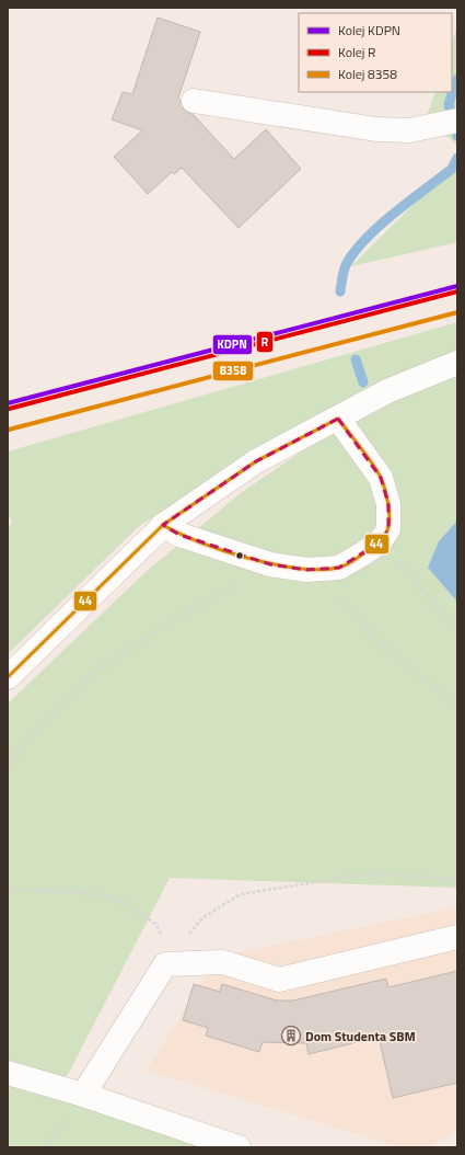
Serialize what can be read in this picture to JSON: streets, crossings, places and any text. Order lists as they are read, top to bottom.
{
  "places": {
    "building": ["Dom Studenta SBM"]
  },
  "lines": [
    "rail line KDPN",
    "rail line R",
    "rail line 8358",
    "transit line 44"
  ],
  "legend": ["Kolej KDPN", "Kolej R", "Kolej 8358"]
}
